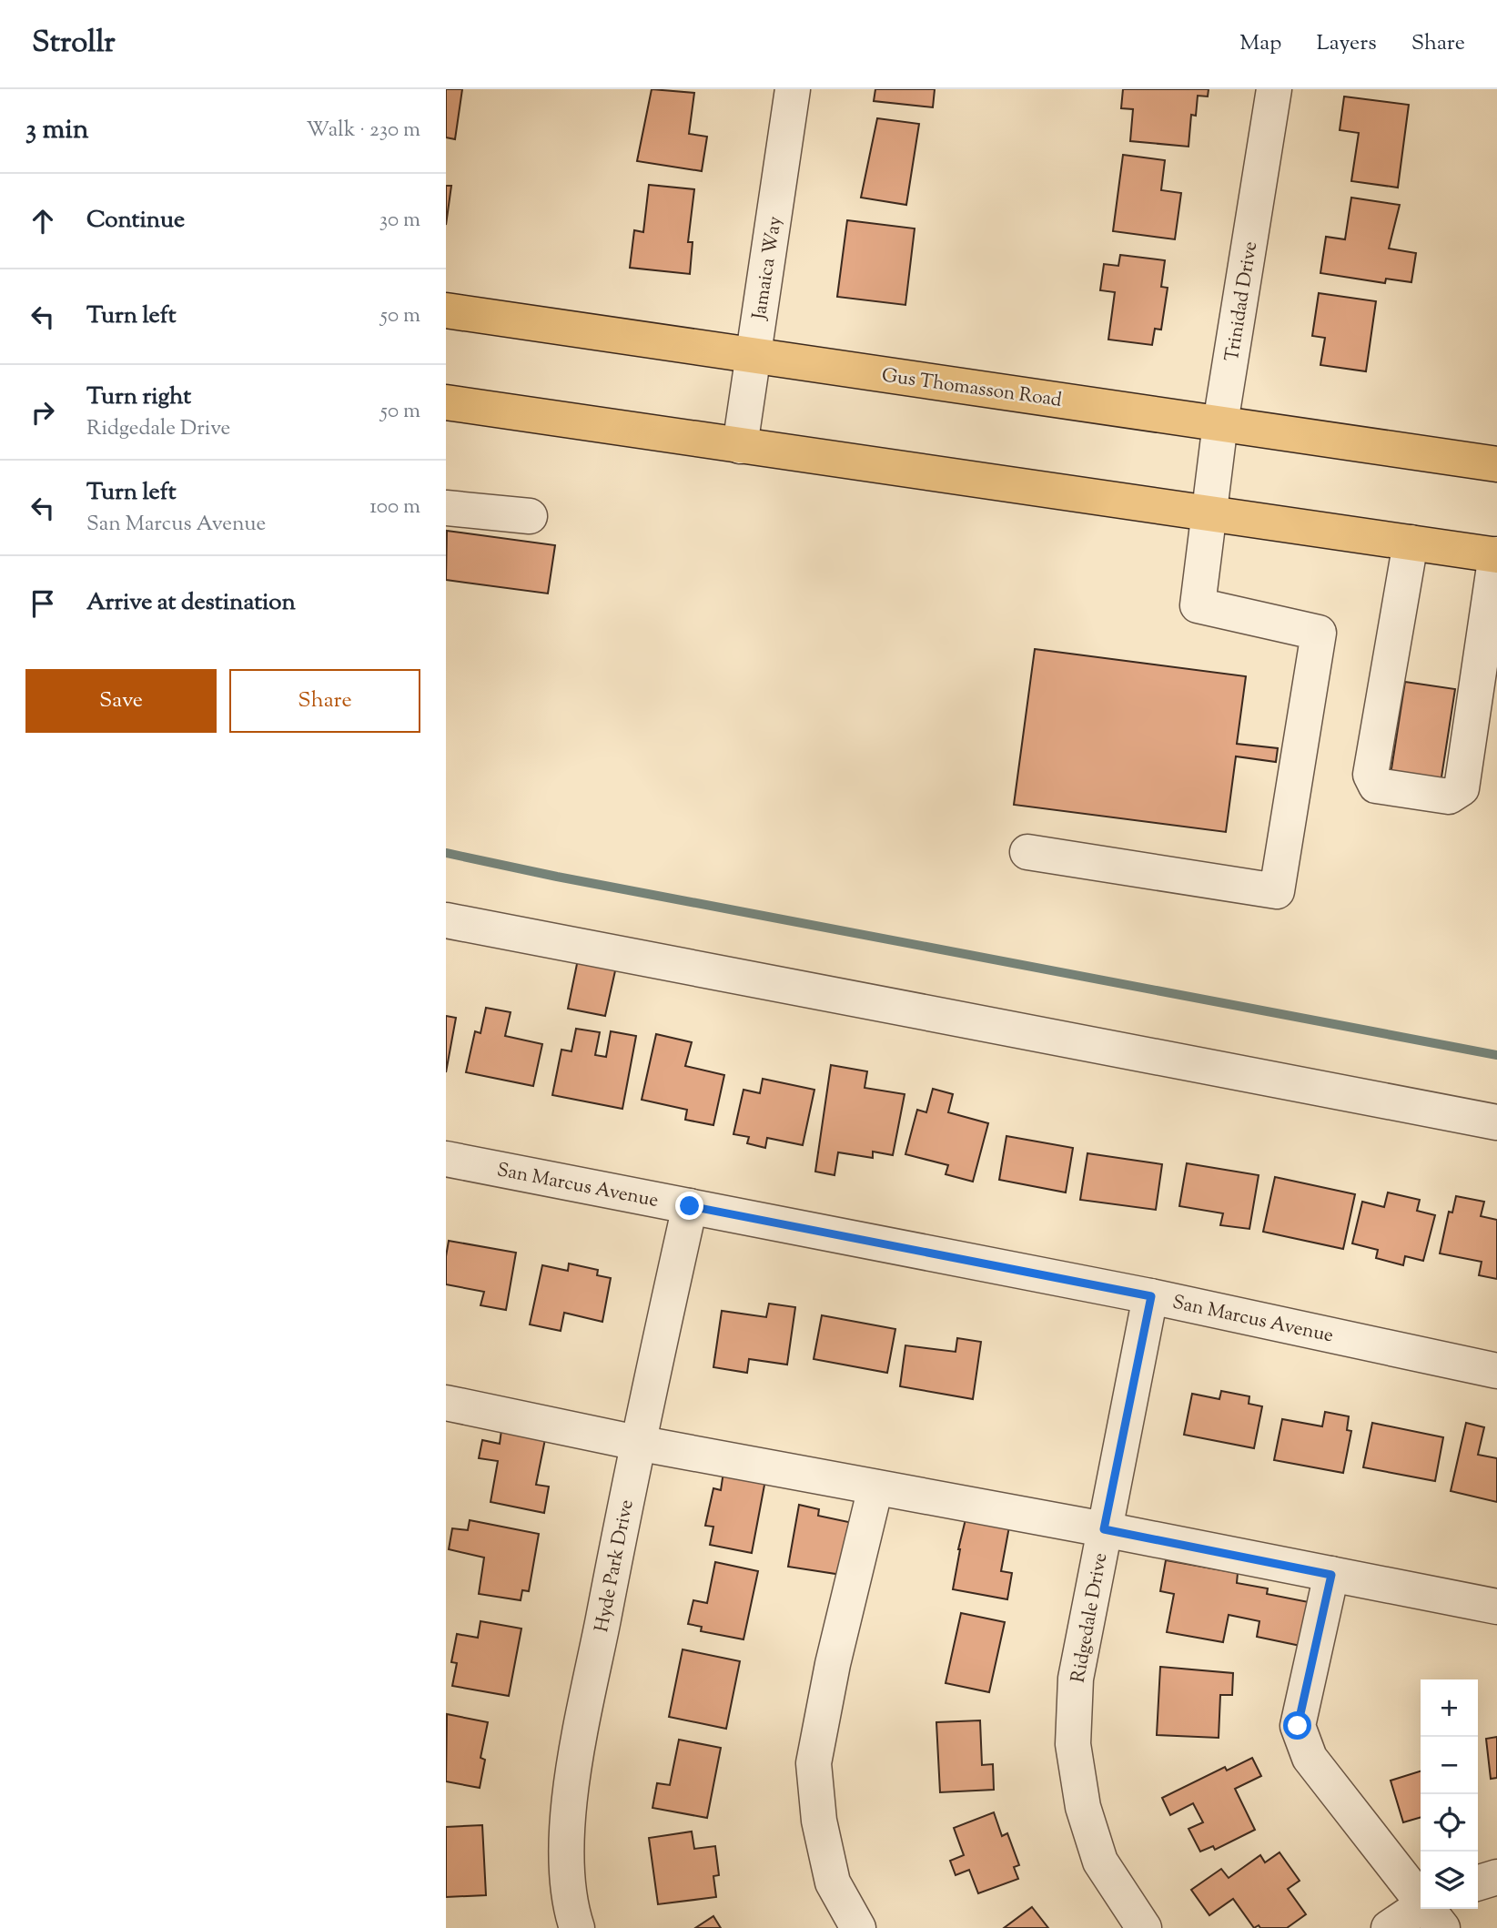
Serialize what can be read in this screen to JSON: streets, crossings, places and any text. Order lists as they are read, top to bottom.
{
  "streets": {
    "main road": ["Gus Thomasson Road"],
    "street": [
      "Jamaica Way",
      "Trinidad Drive",
      "San Marcus Avenue",
      "Hyde Park Drive",
      "Ridgedale Drive"
    ]
  },
  "crossings": [
    ["Jamaica Way", "Gus Thomasson Road"],
    ["Trinidad Drive", "Gus Thomasson Road"],
    ["San Marcus Avenue", "Hyde Park Drive"],
    ["San Marcus Avenue", "Ridgedale Drive"]
  ],
  "page": {
    "header": "Strollr",
    "nav": ["Map", "Layers", "Share"],
    "heading": ["3 min", "Walk · 230 m"],
    "list": [
      ["Continue", "30 m"],
      ["Turn left", "50 m"],
      ["Turn right", "Ridgedale Drive", "50 m"],
      ["Turn left", "San Marcus Avenue", "100 m"],
      "Arrive at destination"
    ],
    "buttons": ["Save", "Share"],
    "map_buttons": ["+", "−"]
  }
}
